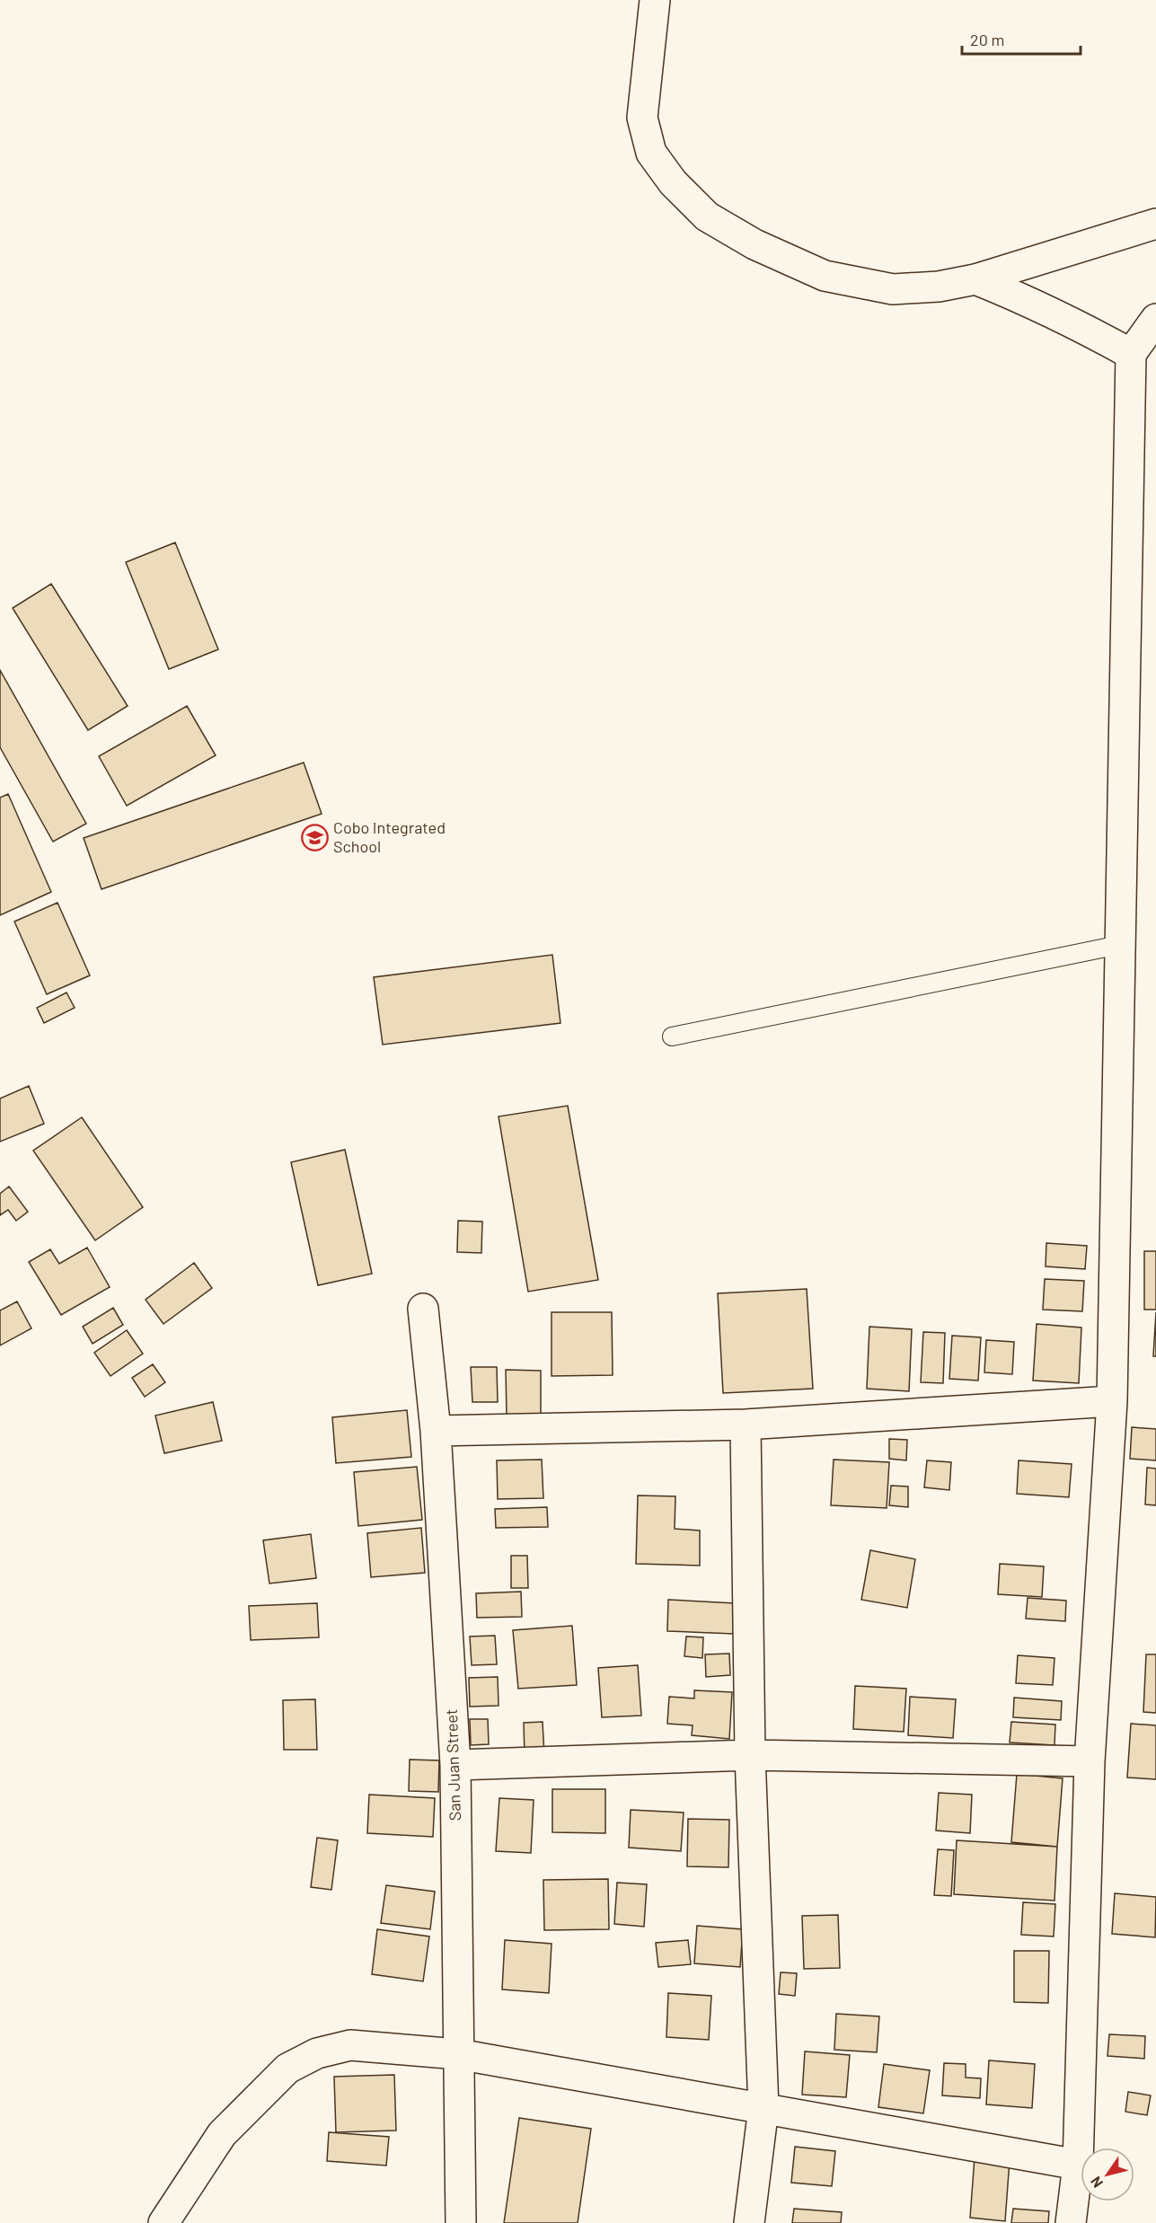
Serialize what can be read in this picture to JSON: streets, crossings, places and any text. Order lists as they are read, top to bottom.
{
  "streets": {
    "street": ["San Juan Street"]
  },
  "places": {
    "school or university": ["Cobo Integrated School"]
  },
  "scale_bar": "20 m",
  "north": "bottom left"
}
